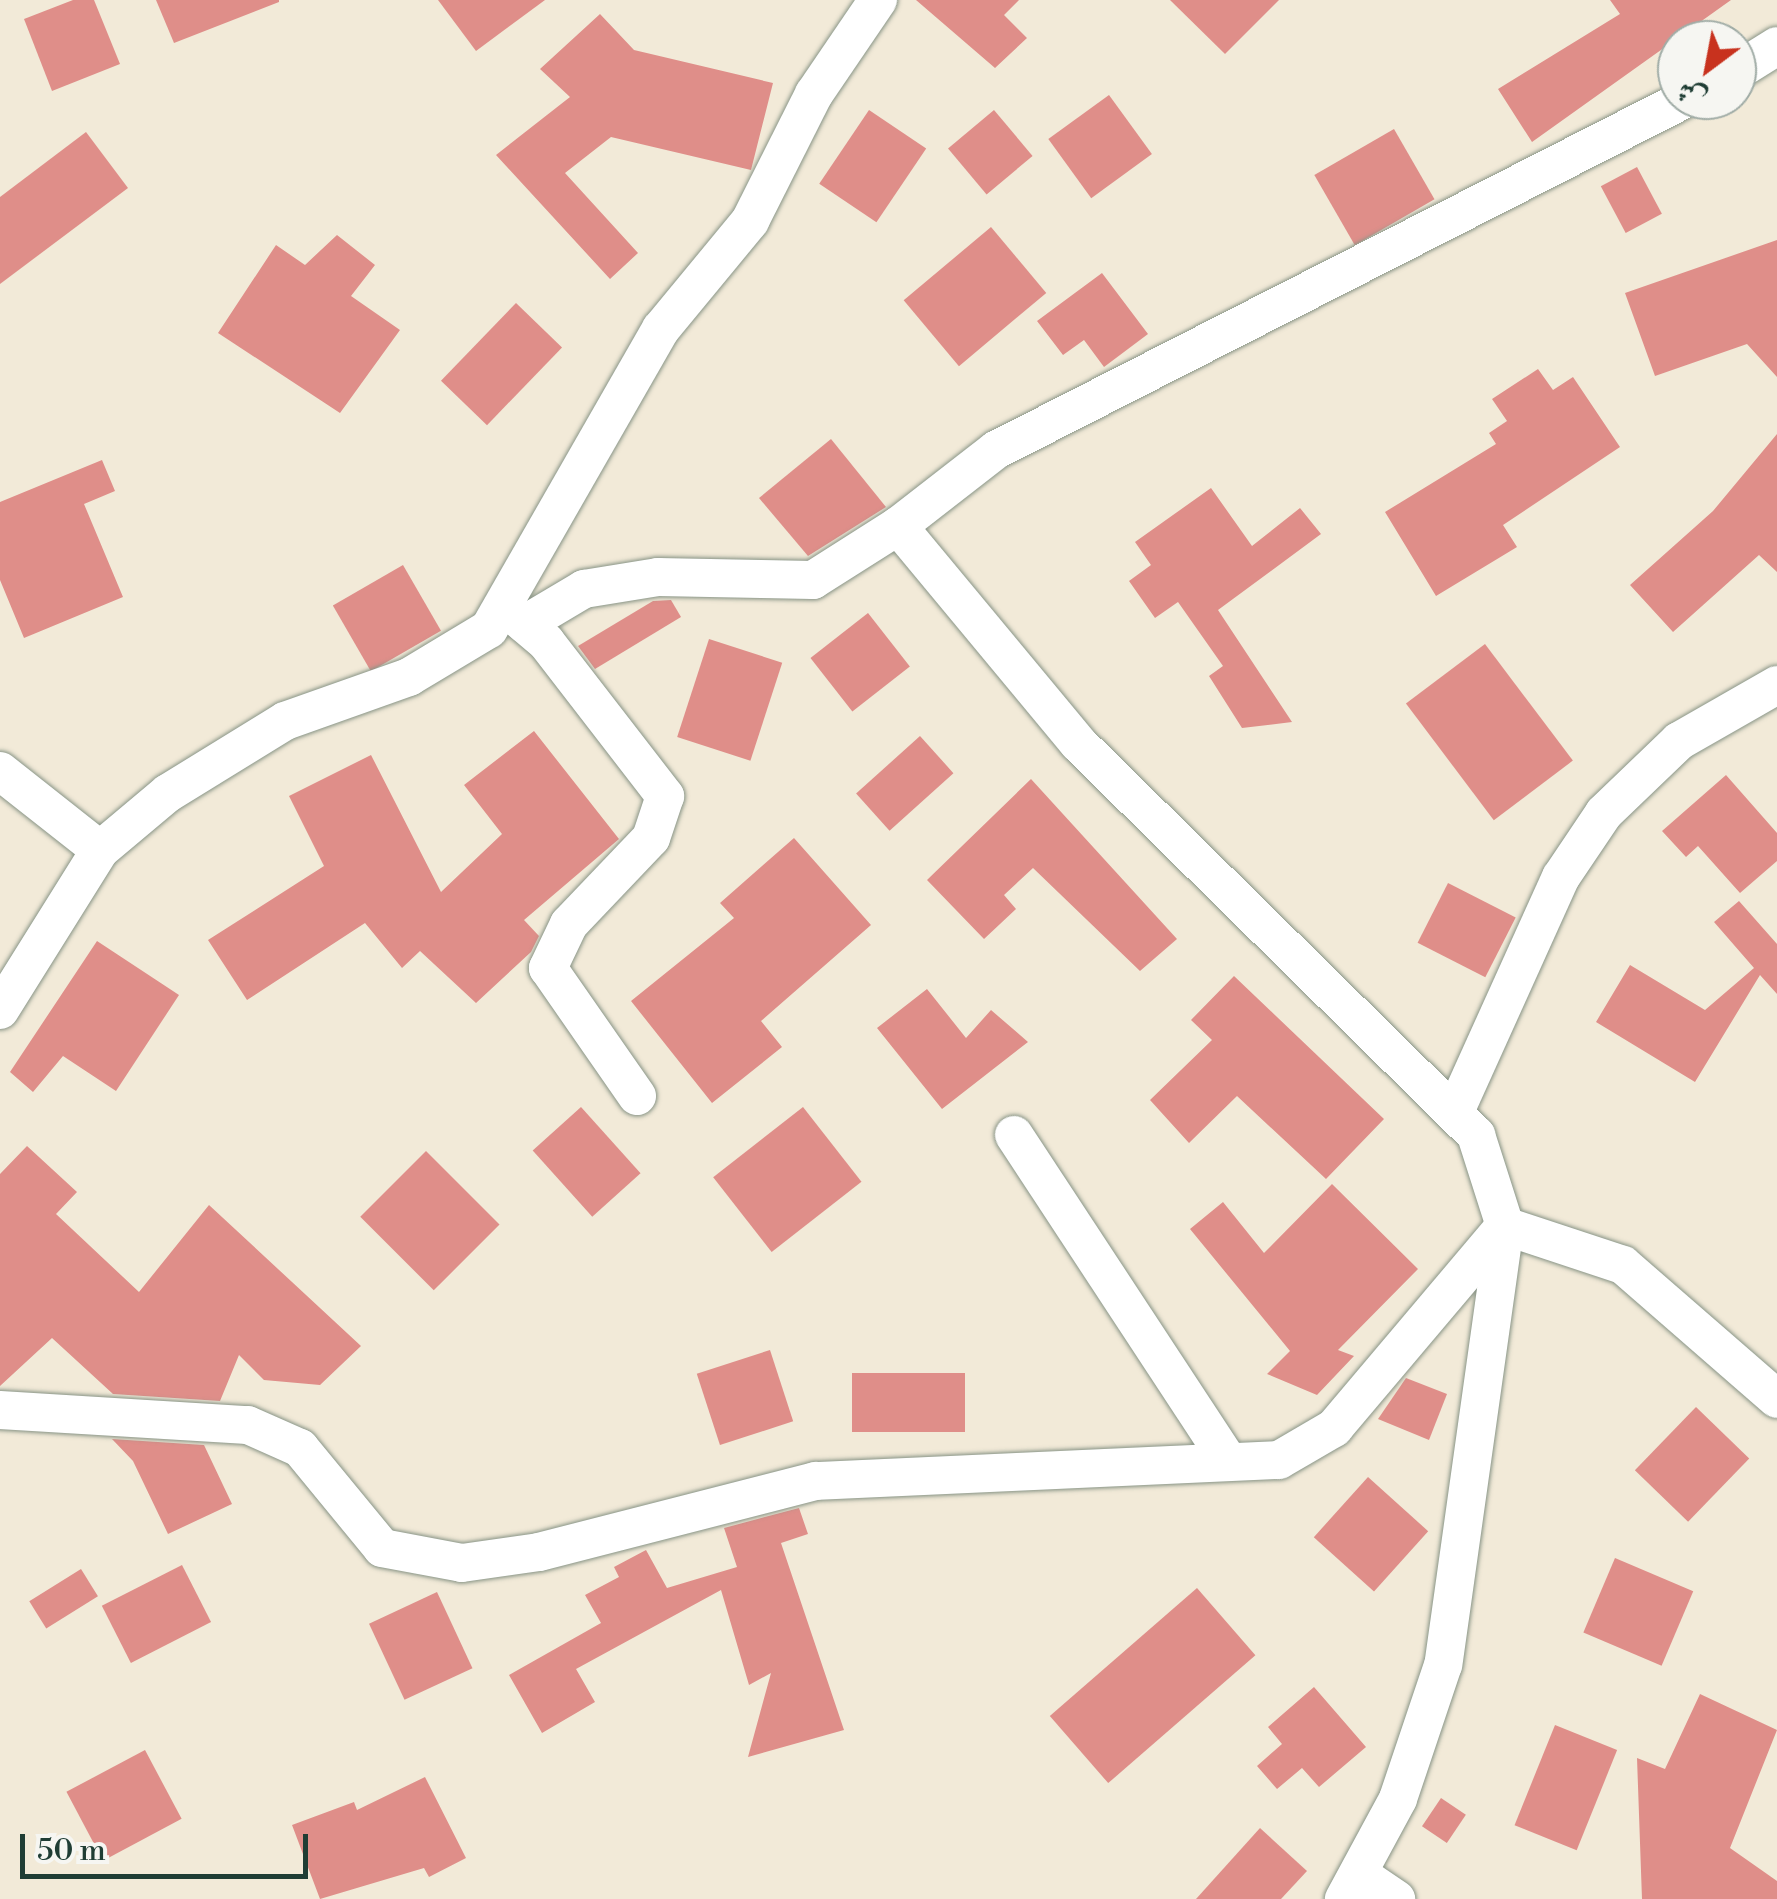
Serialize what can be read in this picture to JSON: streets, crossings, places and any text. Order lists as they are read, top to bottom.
{
  "scale_bar": "50 m",
  "north": "bottom left"
}
